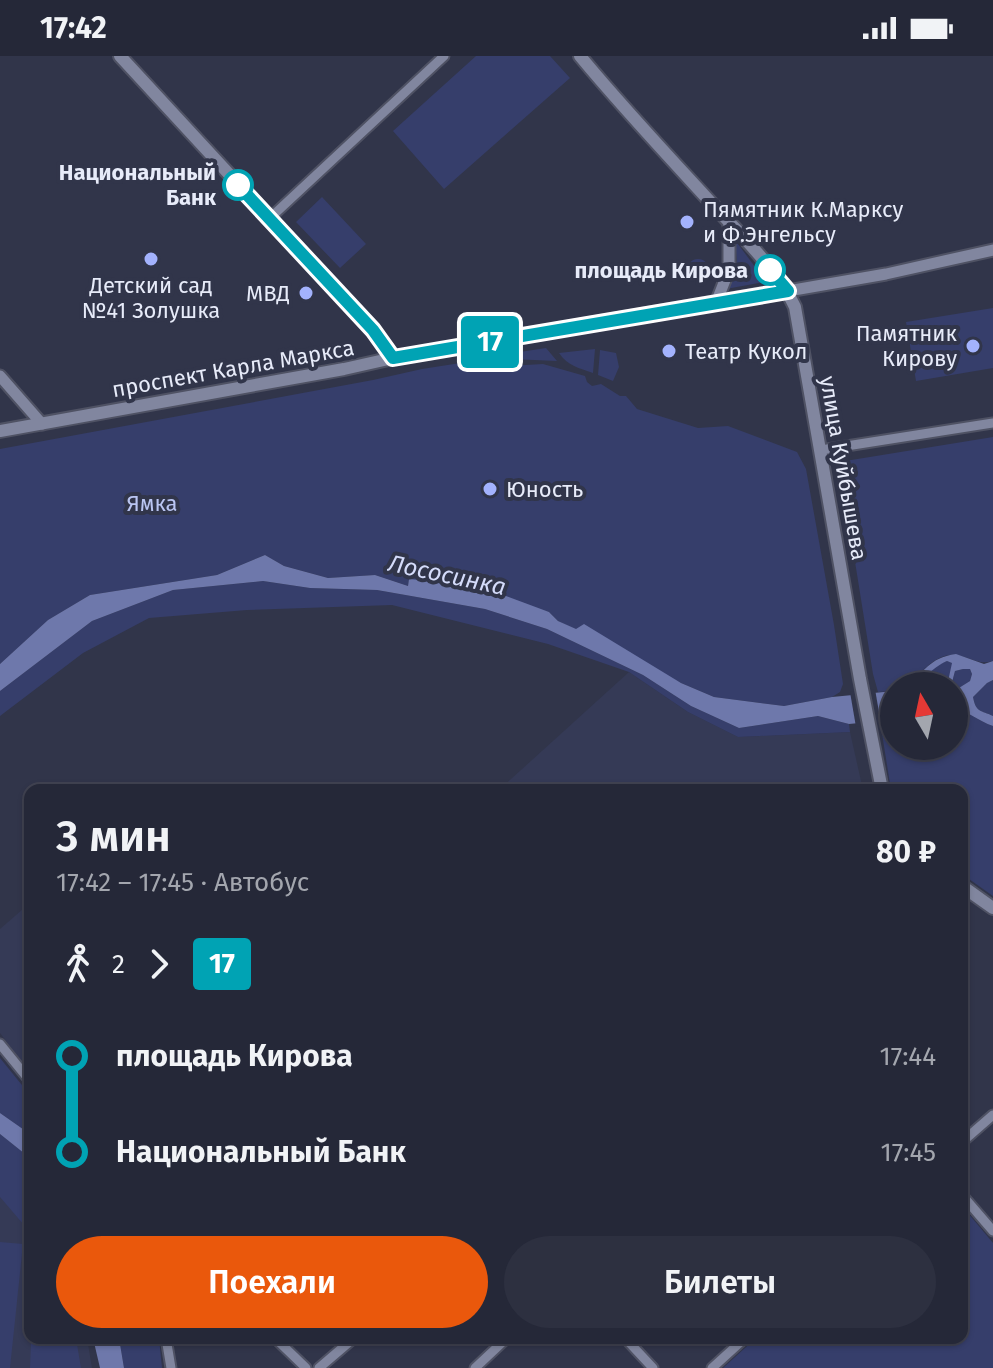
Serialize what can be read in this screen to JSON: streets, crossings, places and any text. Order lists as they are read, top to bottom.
{
  "streets": {
    "main road": ["проспект Карла Маркса", "улица Куйбышева"]
  },
  "crossings": [
    ["проспект Карла Маркса", "улица Куйбышева"]
  ],
  "water": ["Лососинка"],
  "parks": ["Ямка"],
  "places": [
    "Национальный Банк",
    "Пямятник К.Марксу и Ф.Энгельсу",
    "Детский сад №41 Золушка",
    "площадь Кирова",
    "МВД",
    "Памятник Кирову",
    "Театр Кукол",
    "Юность"
  ],
  "lines": ["bus line 17"],
  "north": "top",
  "page": {
    "status": "17:42",
    "on_map": "17",
    "heading": ["3 мин", "17:42 – 17:45 · Автобус", "80 ₽"],
    "legs": ["2", "17"],
    "list": [
      {
        "name": "площадь Кирова",
        "value": "17:44"
      },
      {
        "name": "Национальный Банк",
        "value": "17:45"
      }
    ],
    "buttons": ["Поехали", "Билеты"]
  }
}
